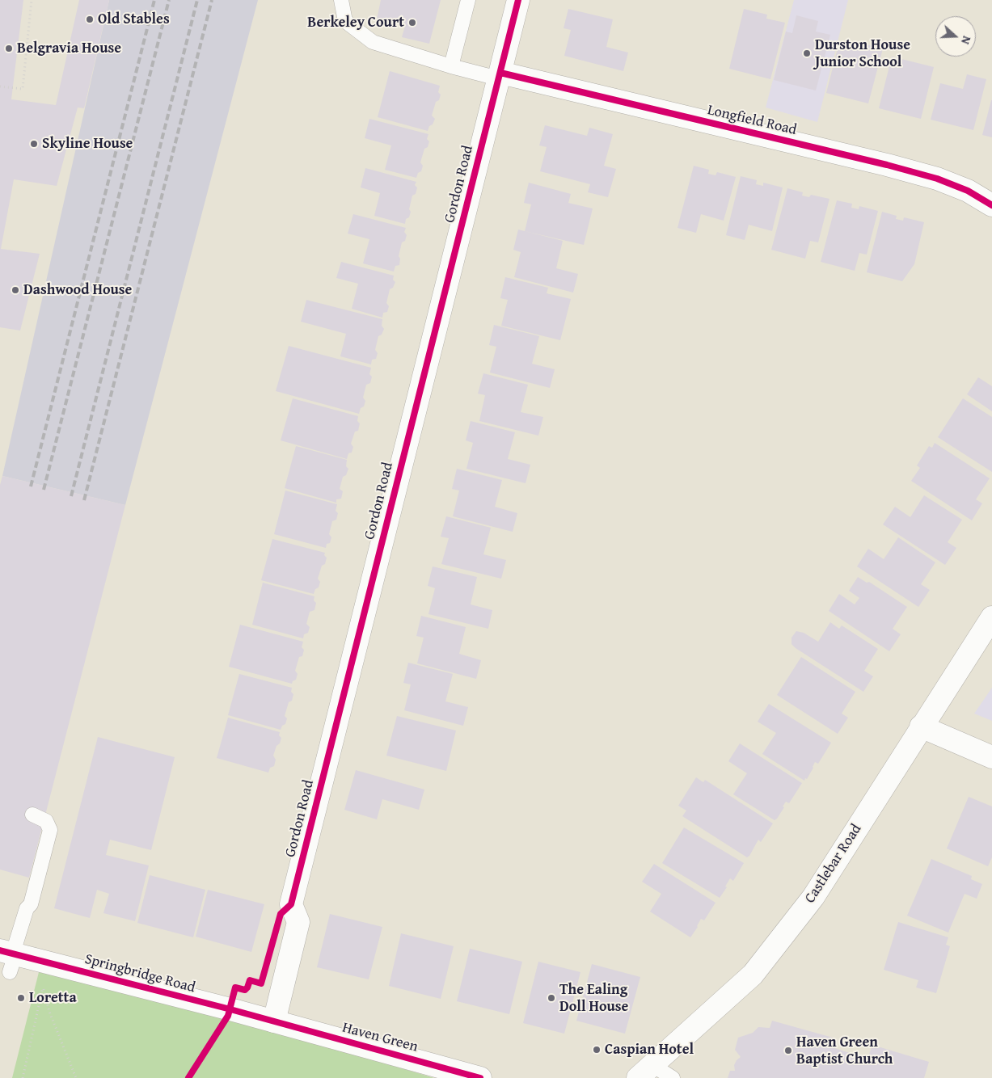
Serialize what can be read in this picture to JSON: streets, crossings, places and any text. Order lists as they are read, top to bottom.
{
  "streets": {
    "street": [
      "Longfield Road",
      "Gordon Road",
      "Castlebar Road",
      "Springbridge Road",
      "Haven Green"
    ]
  },
  "crossings": [
    ["Longfield Road", "Gordon Road"],
    ["Gordon Road", "Springbridge Road"],
    ["Gordon Road", "Haven Green"],
    ["Springbridge Road", "Haven Green"]
  ],
  "places": [
    "Old Stables",
    "Berkeley Court",
    "Belgravia House",
    "Durston House Junior School",
    "Skyline House",
    "Dashwood House",
    "Loretta",
    "The Ealing Doll House",
    "Caspian Hotel",
    "Haven Green Baptist Church"
  ],
  "north": "right"
}
